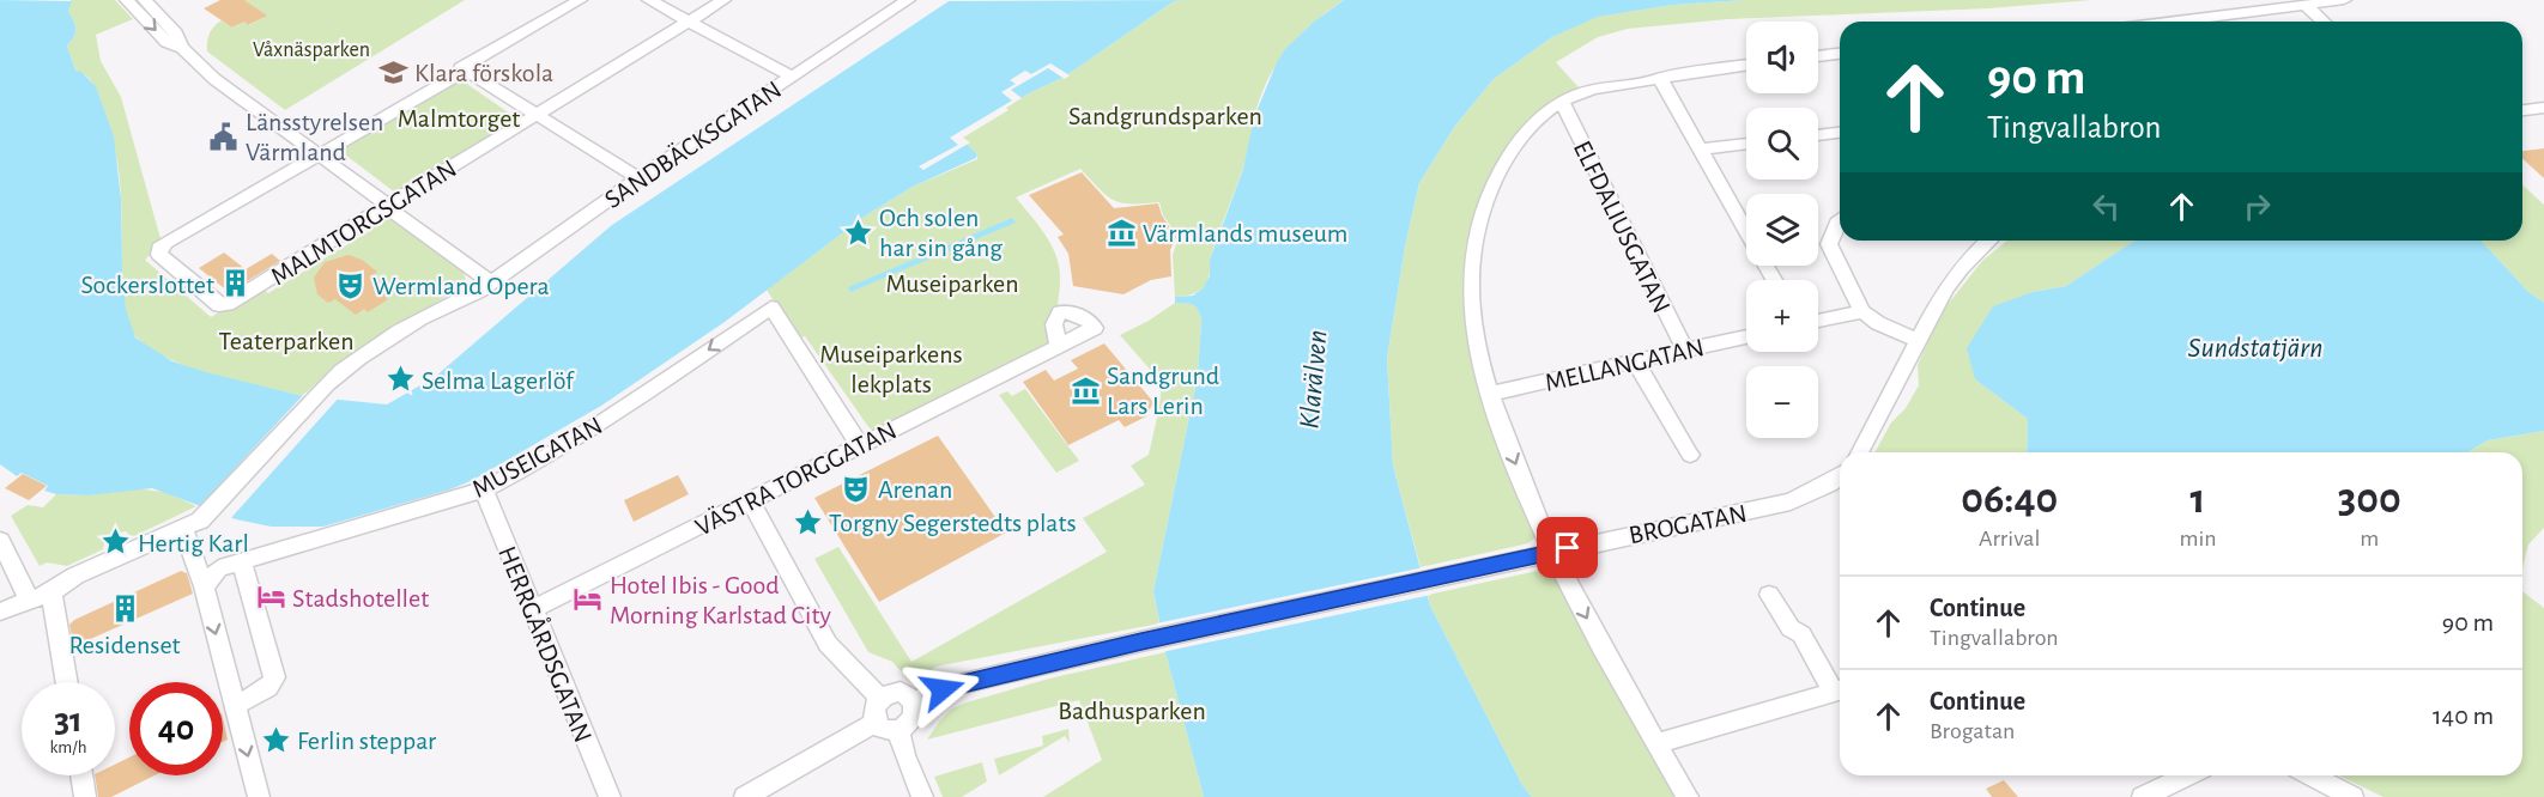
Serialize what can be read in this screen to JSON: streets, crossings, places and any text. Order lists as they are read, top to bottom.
{
  "streets": {
    "street": [
      "SANDBÄCKSGATAN",
      "MALMTORGSGATAN",
      "ELFDALIUSGATAN",
      "MELLANGATAN",
      "MUSEIGATAN",
      "VÄSTRA TORGGATAN",
      "BROGATAN",
      "HERRGÅRDSGATAN"
    ]
  },
  "crossings": [
    ["ELFDALIUSGATAN", "MELLANGATAN"],
    ["MUSEIGATAN", "VÄSTRA TORGGATAN"],
    ["MUSEIGATAN", "HERRGÅRDSGATAN"],
    ["VÄSTRA TORGGATAN", "HERRGÅRDSGATAN"]
  ],
  "water": ["Sundstatjärn", "Klarälven"],
  "parks": [
    "Våxnäsparken",
    "Sandgrundsparken",
    "Malmtorget",
    "Museiparken",
    "Teaterparken",
    "Museiparkens lekplats",
    "Badhusparken"
  ],
  "places": {
    "school or university": ["Klara förskola"],
    "public building": ["Länsstyrelsen Värmland"],
    "place": [
      "Och solen har sin gång",
      "Selma Lagerlöf",
      "Torgny Segerstedts plats",
      "Hertig Karl",
      "Ferlin steppar"
    ],
    "museum": ["Värmlands museum", "Sandgrund Lars Lerin"],
    "building": ["Sockerslottet", "Residenset"],
    "theatre": ["Wermland Opera", "Arenan"],
    "hotel": ["Stadshotellet", "Hotel Ibis - Good Morning Karlstad City"]
  },
  "page": {
    "map_buttons": ["+", "−"],
    "turn": ["90 m", "Tingvallabron"],
    "eta": [
      "06:40",
      "Arrival",
      "1",
      "min",
      "300",
      "m"
    ],
    "list": [
      {
        "name": "Continue",
        "note": "Tingvallabron",
        "value": "90 m"
      },
      {
        "name": "Continue",
        "note": "Brogatan",
        "value": "140 m"
      }
    ],
    "speed": "31 km/h",
    "limit": "40"
  }
}
